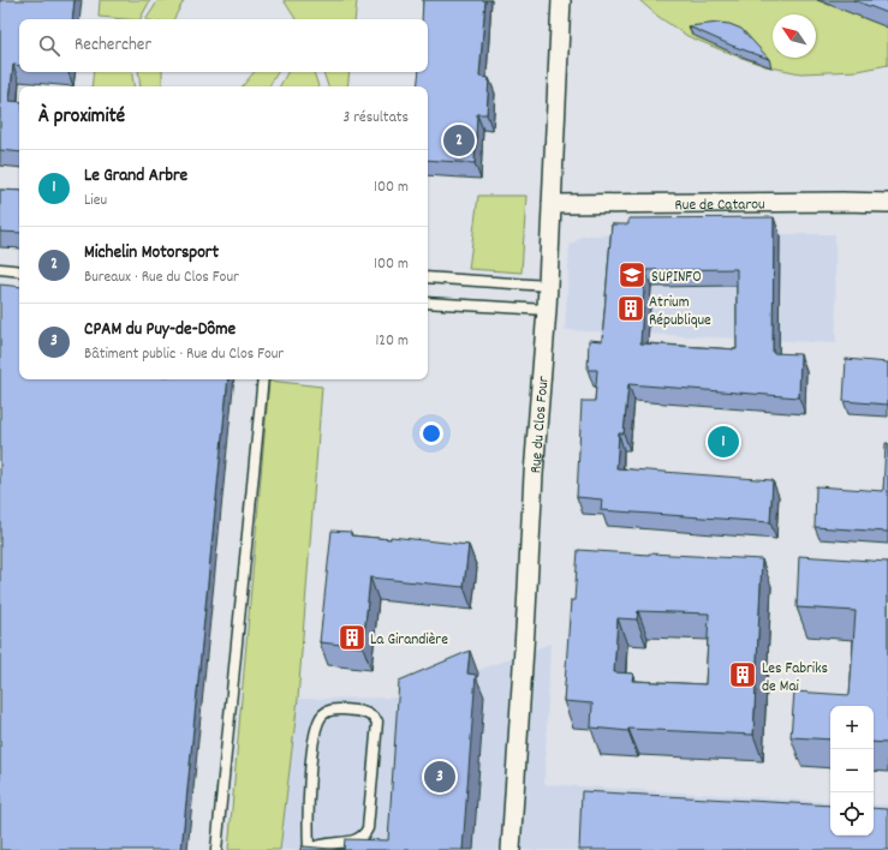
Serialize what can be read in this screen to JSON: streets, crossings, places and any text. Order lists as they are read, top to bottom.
{
  "streets": {
    "street": ["Rue de Catarou", "Rue du Clos Four"]
  },
  "crossings": [
    ["Rue de Catarou", "Rue du Clos Four"]
  ],
  "places": {
    "school or university": ["SUPINFO"],
    "building": ["Atrium République", "La Girandière", "Les Fabriks de Mai"]
  },
  "north": "top left",
  "page": {
    "search": "Rechercher",
    "heading": ["À proximité", "3 résultats"],
    "pins": ["2", "1", "3"],
    "list": [
      {
        "mark": "1",
        "name": "Le Grand Arbre",
        "note": "Lieu",
        "value": "100 m"
      },
      {
        "mark": "2",
        "name": "Michelin Motorsport",
        "note": "Bureaux · Rue du Clos Four",
        "value": "100 m"
      },
      {
        "mark": "3",
        "name": "CPAM du Puy-de-Dôme",
        "note": "Bâtiment public · Rue du Clos Four",
        "value": "120 m"
      }
    ],
    "map_buttons": ["+", "−"]
  }
}
